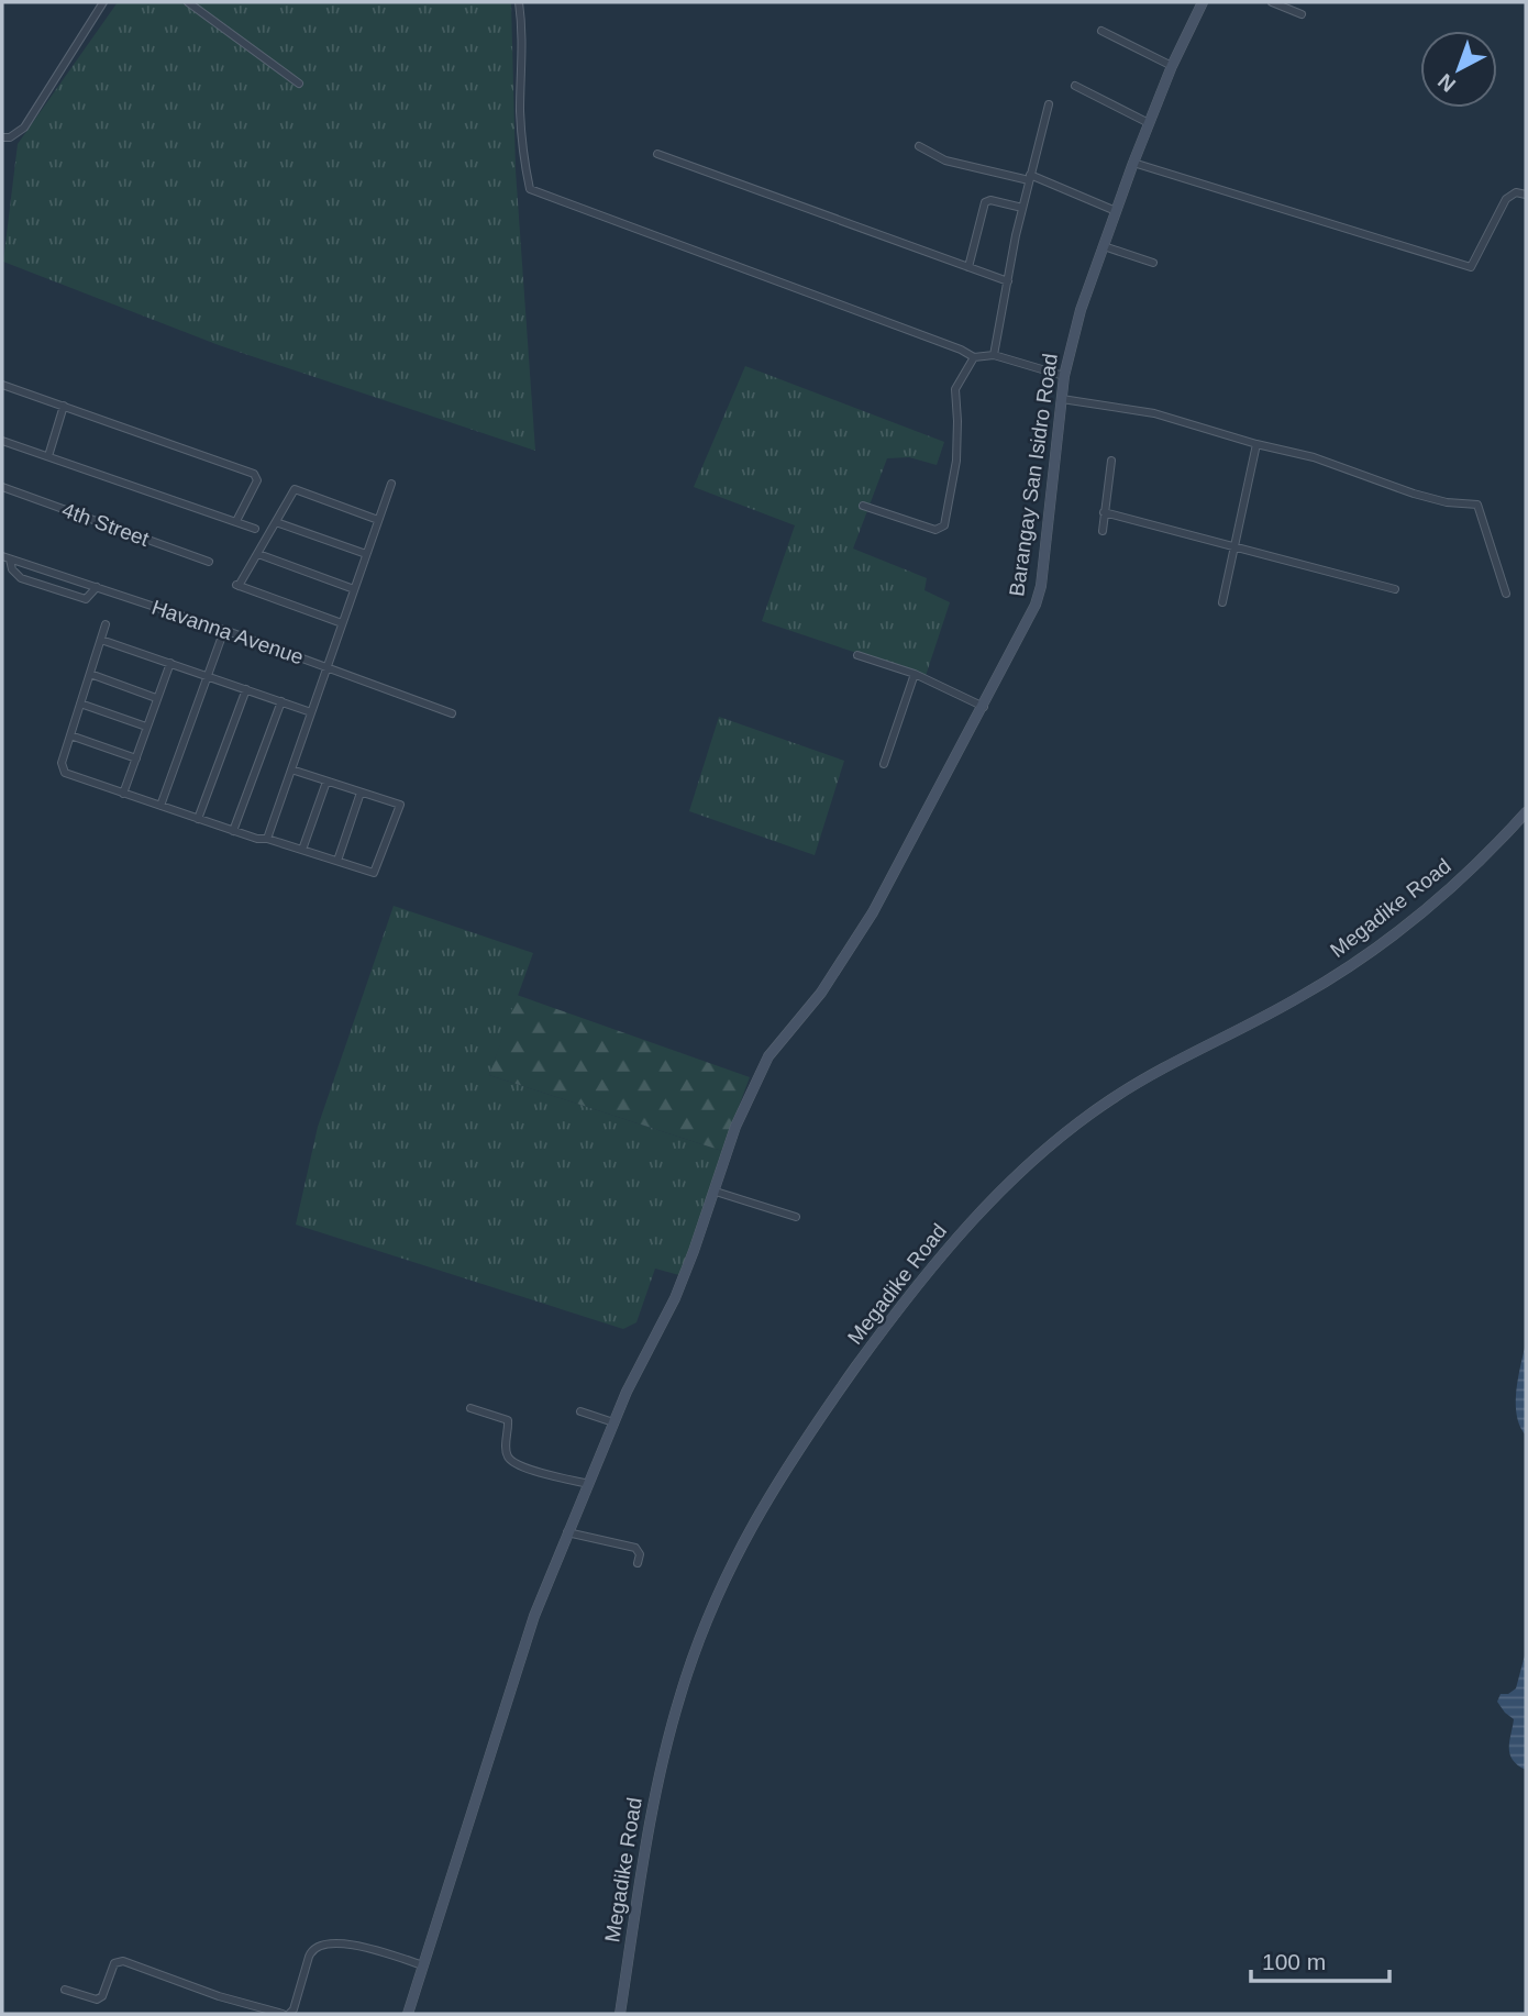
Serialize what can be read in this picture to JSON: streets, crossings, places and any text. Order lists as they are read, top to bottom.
{
  "streets": {
    "street": [
      "Barangay San Isidro Road",
      "4th Street",
      "Havanna Avenue",
      "Megadike Road"
    ]
  },
  "scale_bar": "100 m",
  "north": "bottom left"
}
